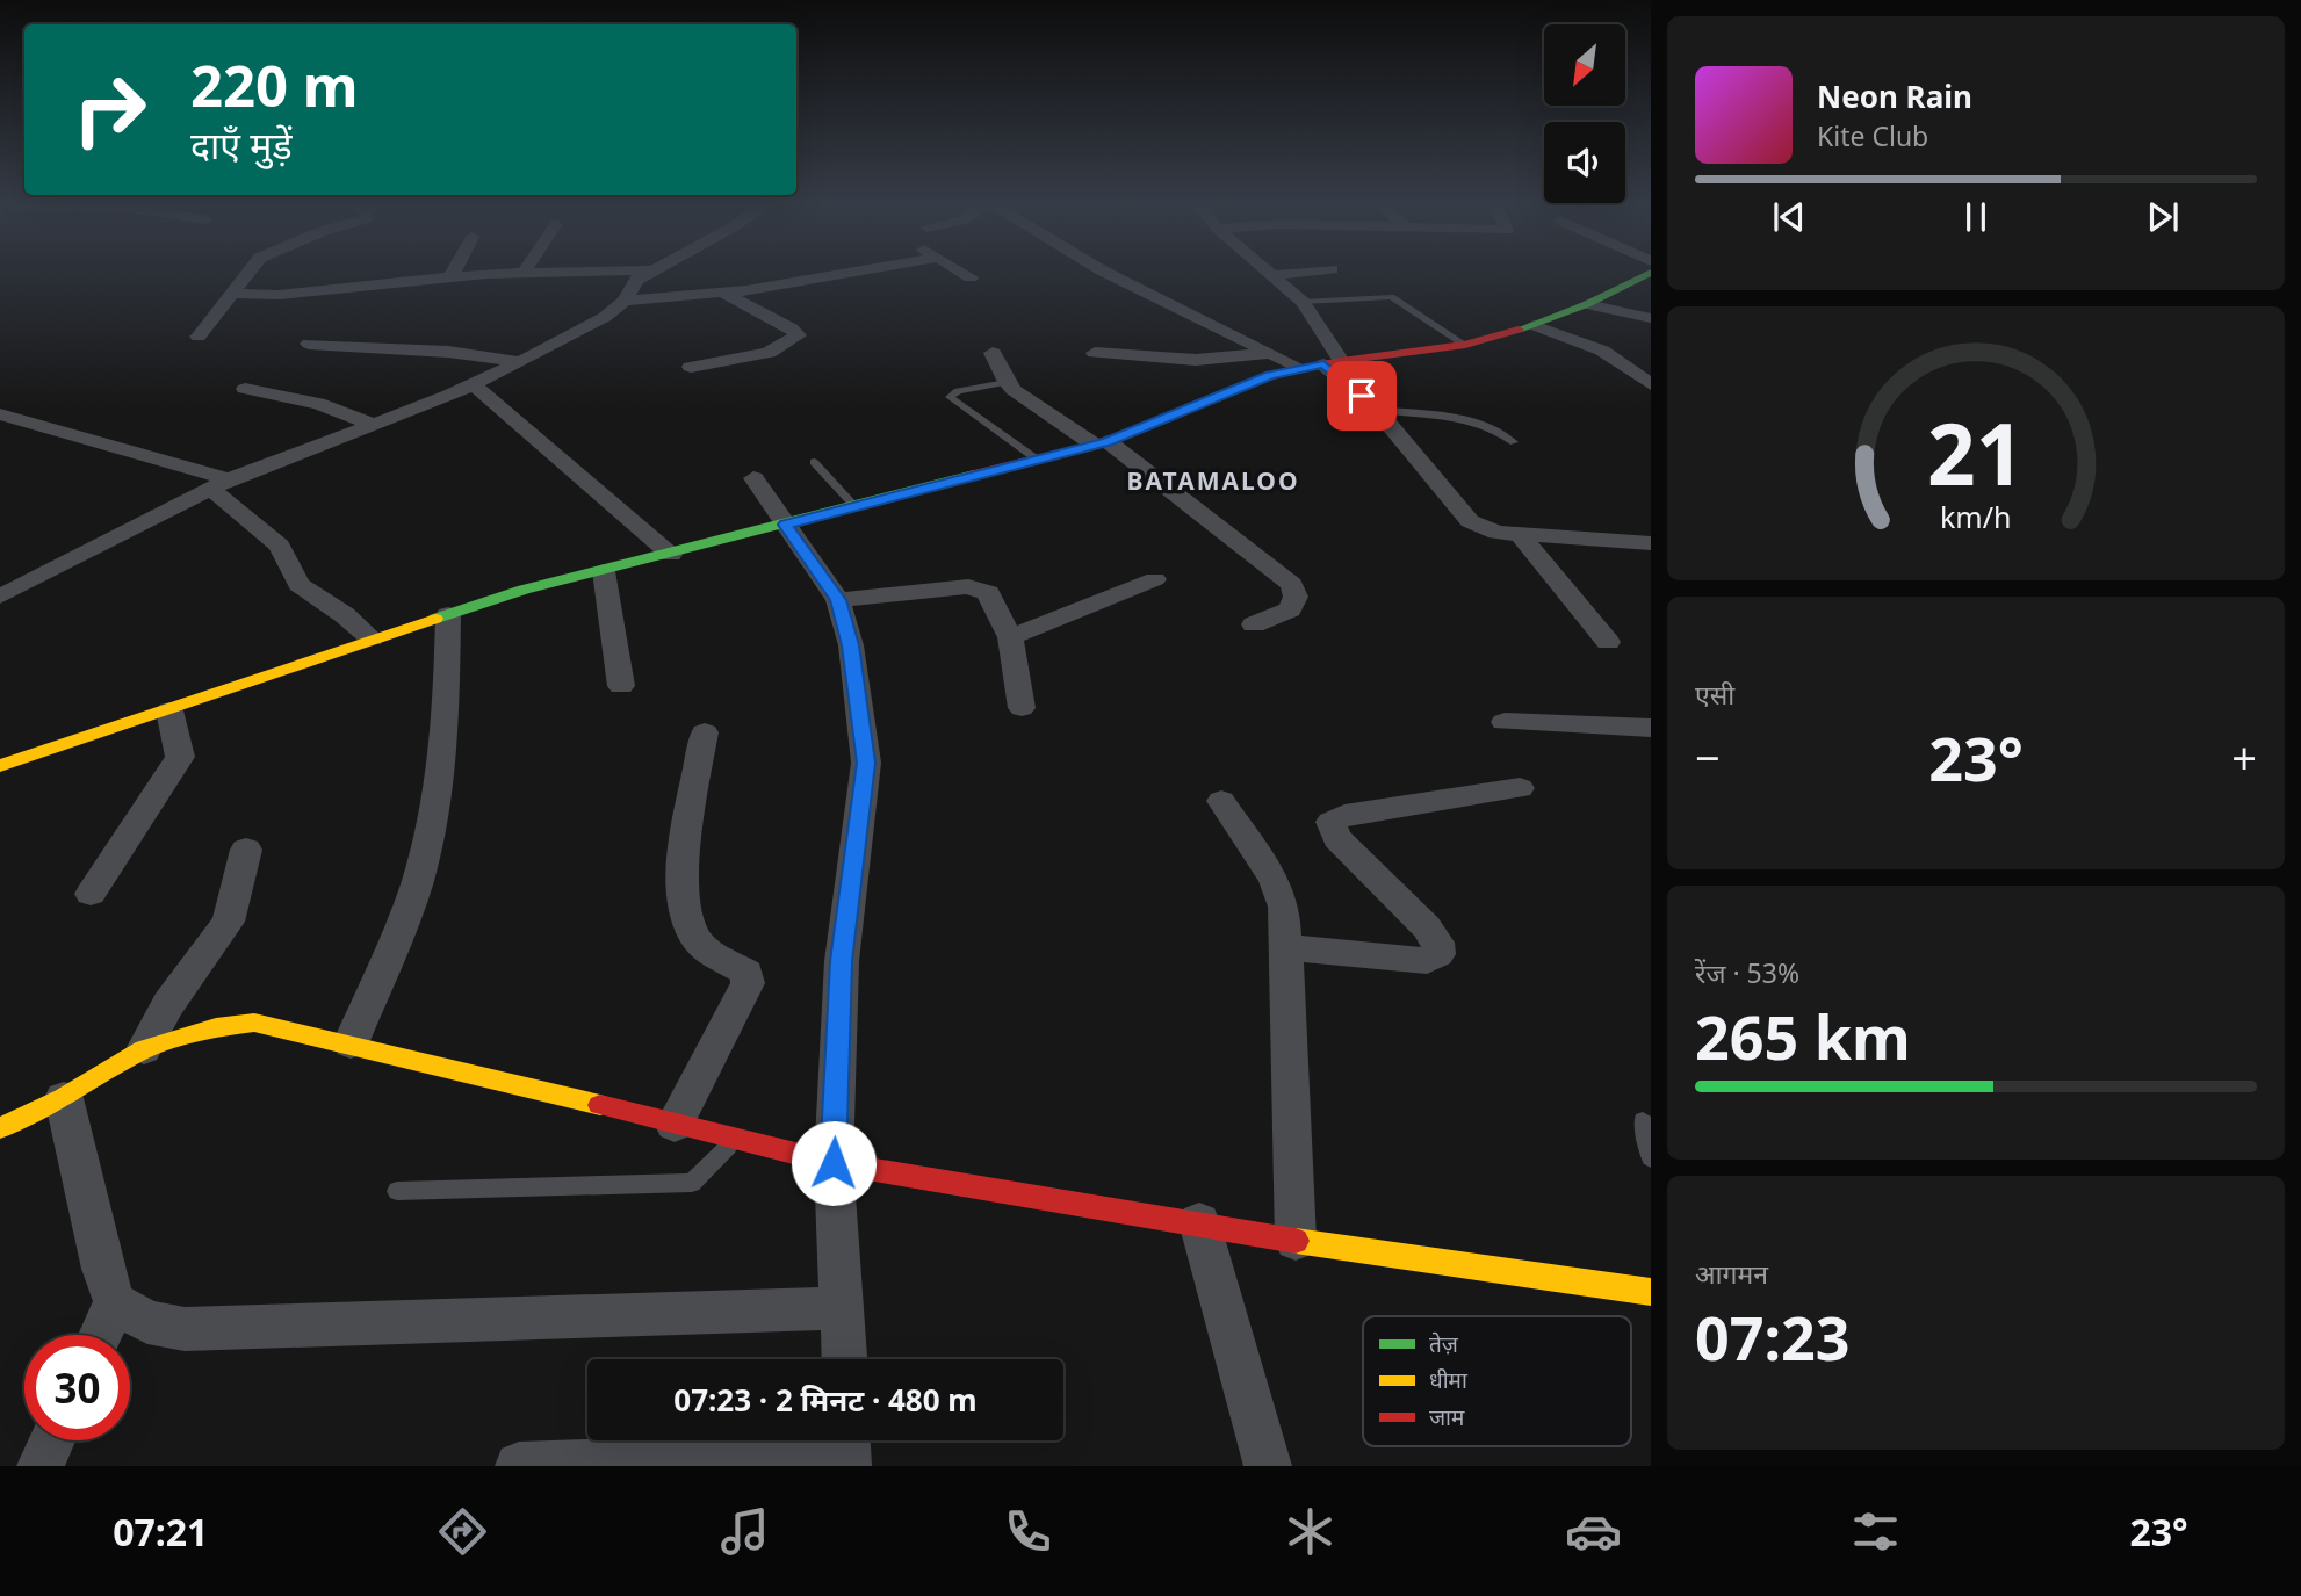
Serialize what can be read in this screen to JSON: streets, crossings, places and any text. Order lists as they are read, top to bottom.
{
  "districts": ["BATAMALOO"],
  "legend": ["तेज़", "धीमा", "जाम"],
  "north": "bottom left",
  "page": {
    "turn": ["220 m", "दाएँ मुड़ें"],
    "song": ["Neon Rain", "Kite Club"],
    "tile": [
      "एसी",
      ["रेंज · 53%", "265 km"],
      ["आगमन", "07:23"]
    ],
    "heat": ["−", "23°", "+"],
    "limit": "30",
    "trip": "07:23 · 2 मिनट · 480 m",
    "tabs": ["07:21", "23°"],
    "gauge": ["21", "km/h"]
  }
}
